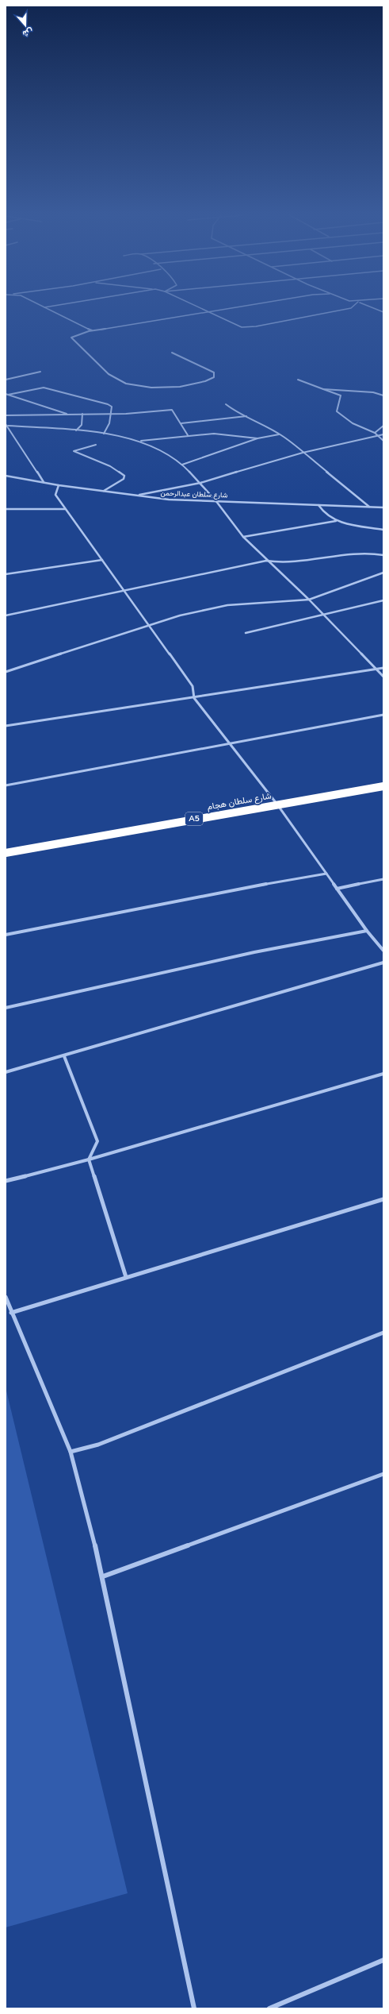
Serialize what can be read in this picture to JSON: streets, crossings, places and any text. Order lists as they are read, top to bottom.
{
  "streets": {
    "highway": ["شارع سلطان هجام", "A5"],
    "street": ["شارع سلطان عبدالرحمن"]
  },
  "north": "bottom"
}
